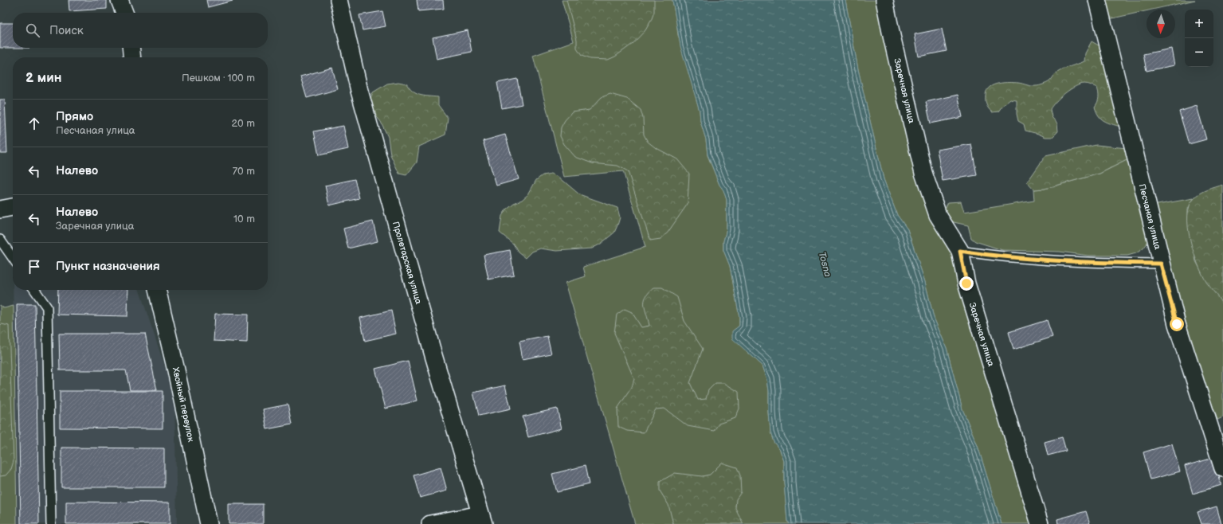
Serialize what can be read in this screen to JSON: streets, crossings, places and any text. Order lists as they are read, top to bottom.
{
  "streets": {
    "street": [
      "Заречная улица",
      "Песчаная улица",
      "Пролетарская улица",
      "Хвойный переулок"
    ]
  },
  "water": ["Tosna"],
  "north": "bottom",
  "page": {
    "map_buttons": ["+", "−"],
    "search": "Поиск",
    "heading": ["2 мин", "Пешком · 100 m"],
    "list": [
      ["Прямо", "Песчаная улица", "20 m"],
      ["Налево", "70 m"],
      ["Налево", "Заречная улица", "10 m"],
      "Пункт назначения"
    ]
  }
}
